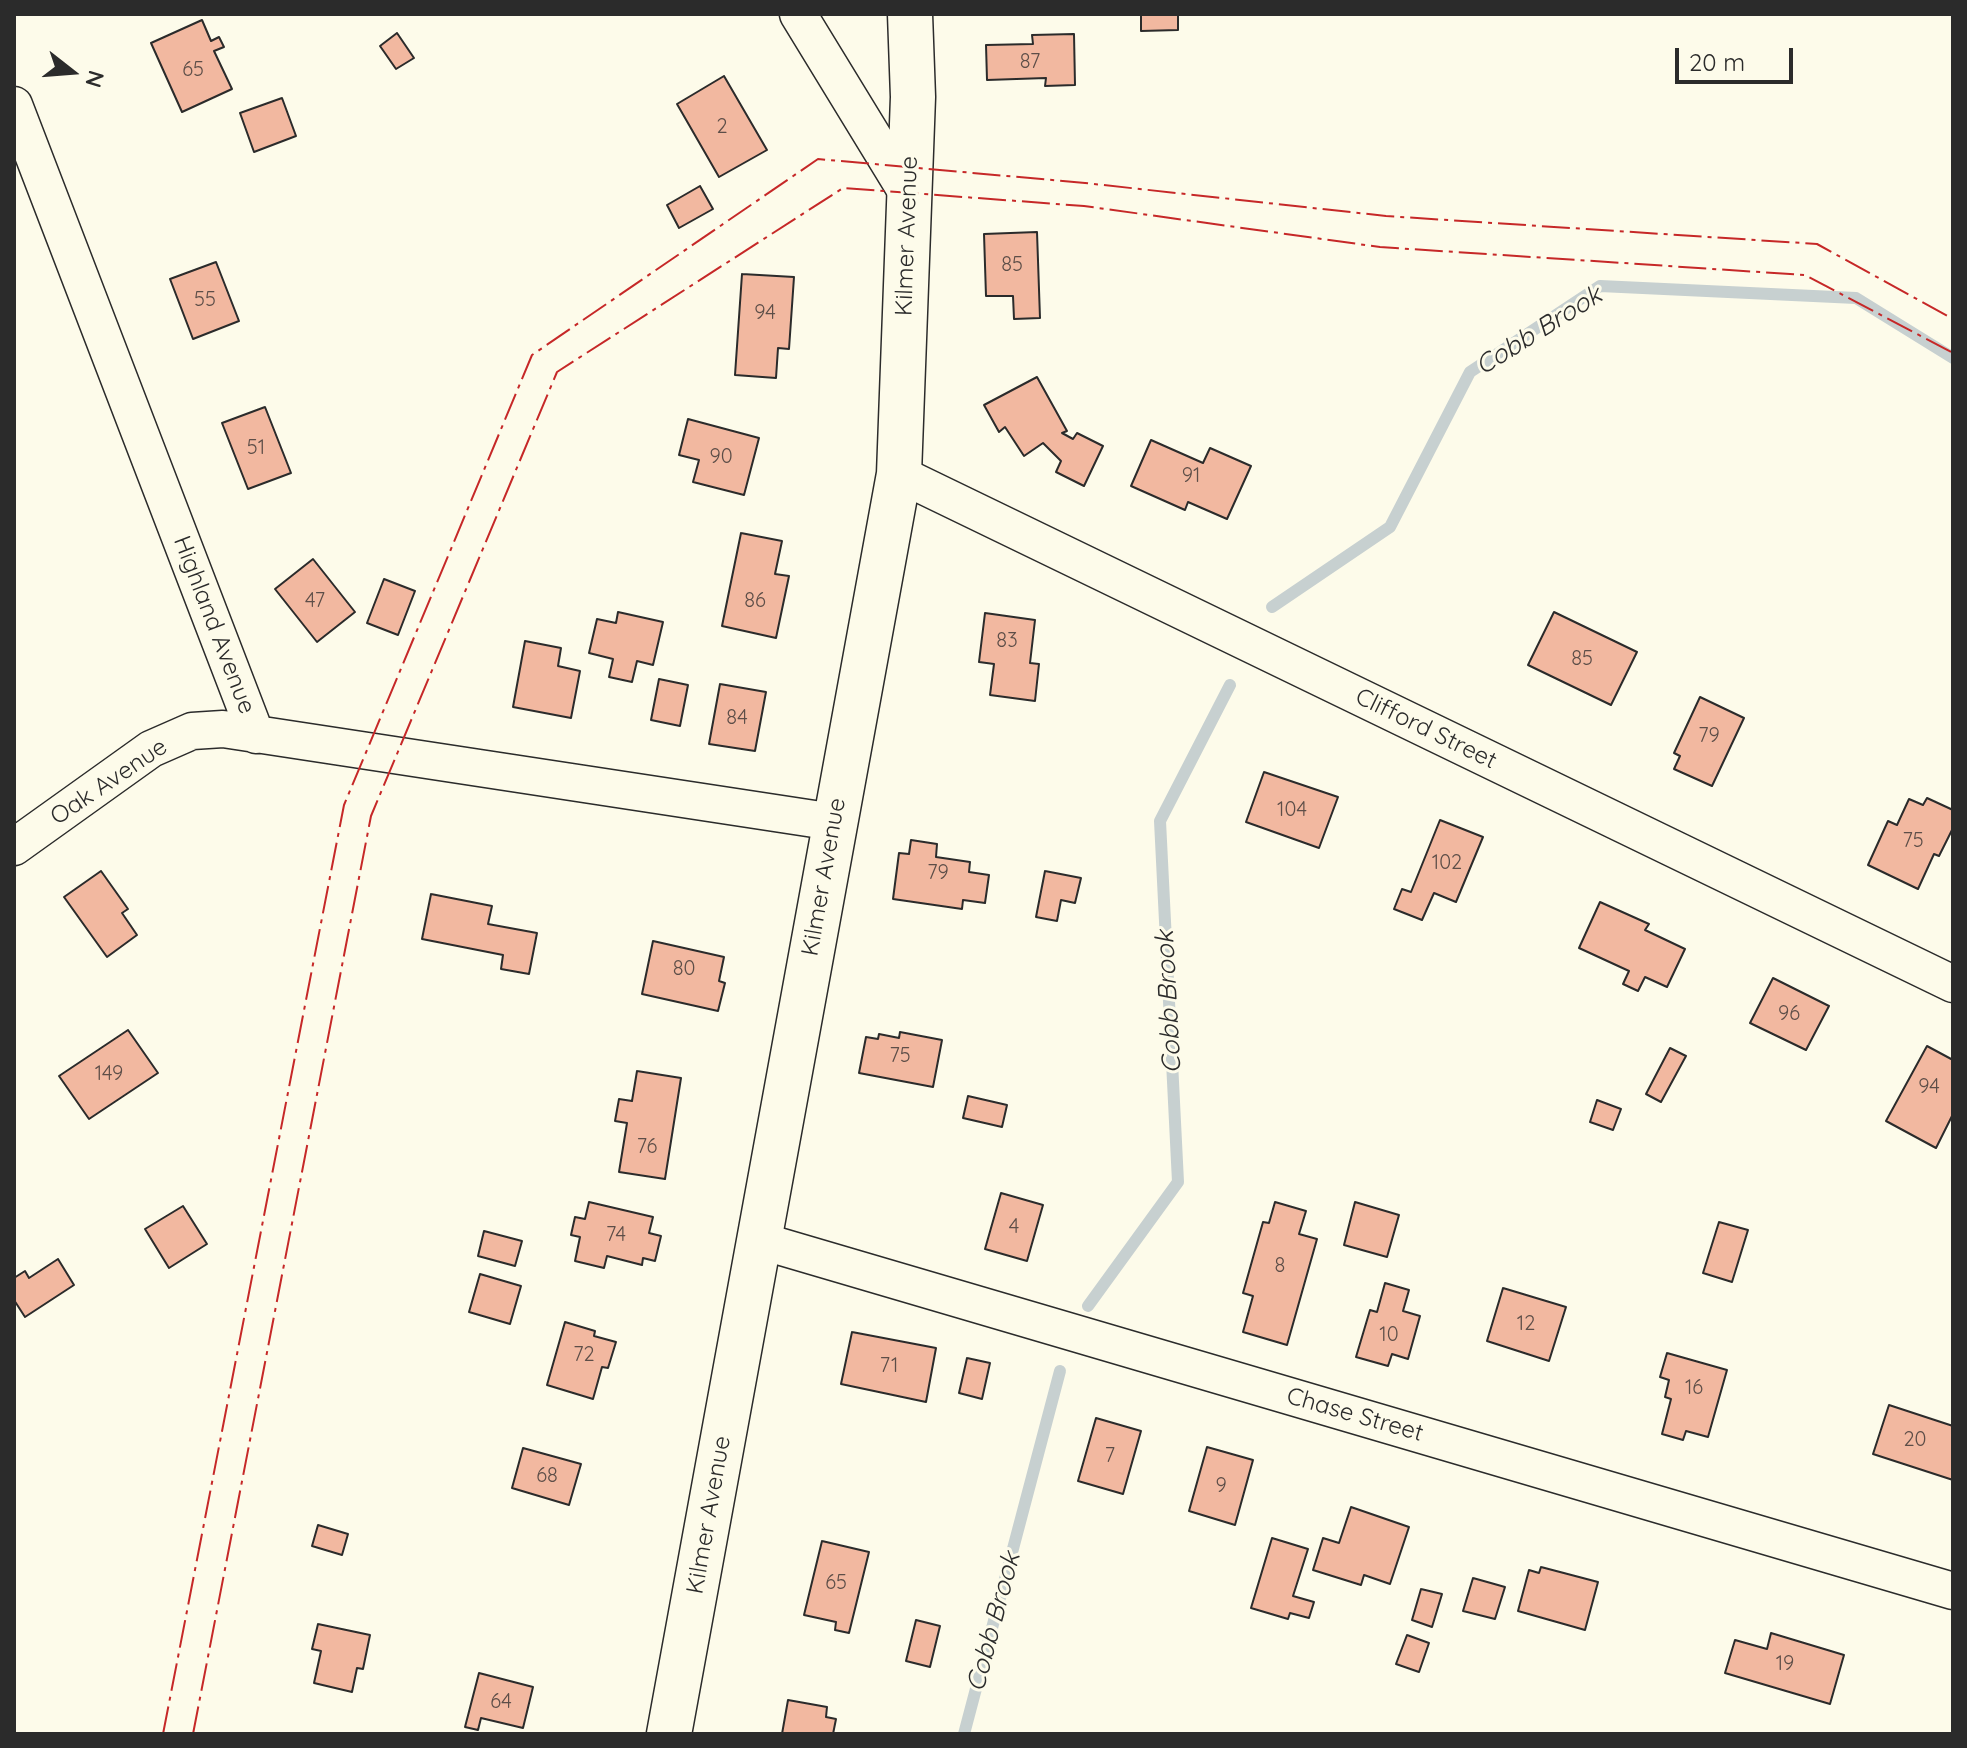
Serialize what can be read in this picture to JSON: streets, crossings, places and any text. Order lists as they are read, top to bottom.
{
  "streets": {
    "street": [
      "Kilmer Avenue",
      "Highland Avenue",
      "Clifford Street",
      "Oak Avenue",
      "Chase Street"
    ]
  },
  "crossings": [
    ["Kilmer Avenue", "Highland Avenue"],
    ["Kilmer Avenue", "Clifford Street"],
    ["Kilmer Avenue", "Chase Street"],
    ["Highland Avenue", "Oak Avenue"]
  ],
  "water": ["Cobb Brook"],
  "house_numbers": [
    "87",
    "65",
    "2",
    "85",
    "55",
    "94",
    "51",
    "90",
    "91",
    "47",
    "86",
    "83",
    "85",
    "84",
    "79",
    "104",
    "75",
    "102",
    "79",
    "80",
    "96",
    "75",
    "149",
    "94",
    "76",
    "4",
    "74",
    "8",
    "12",
    "10",
    "72",
    "71",
    "16",
    "20",
    "7",
    "68",
    "9",
    "65",
    "19",
    "64"
  ],
  "scale_bar": "20 m",
  "north": "right"
}
